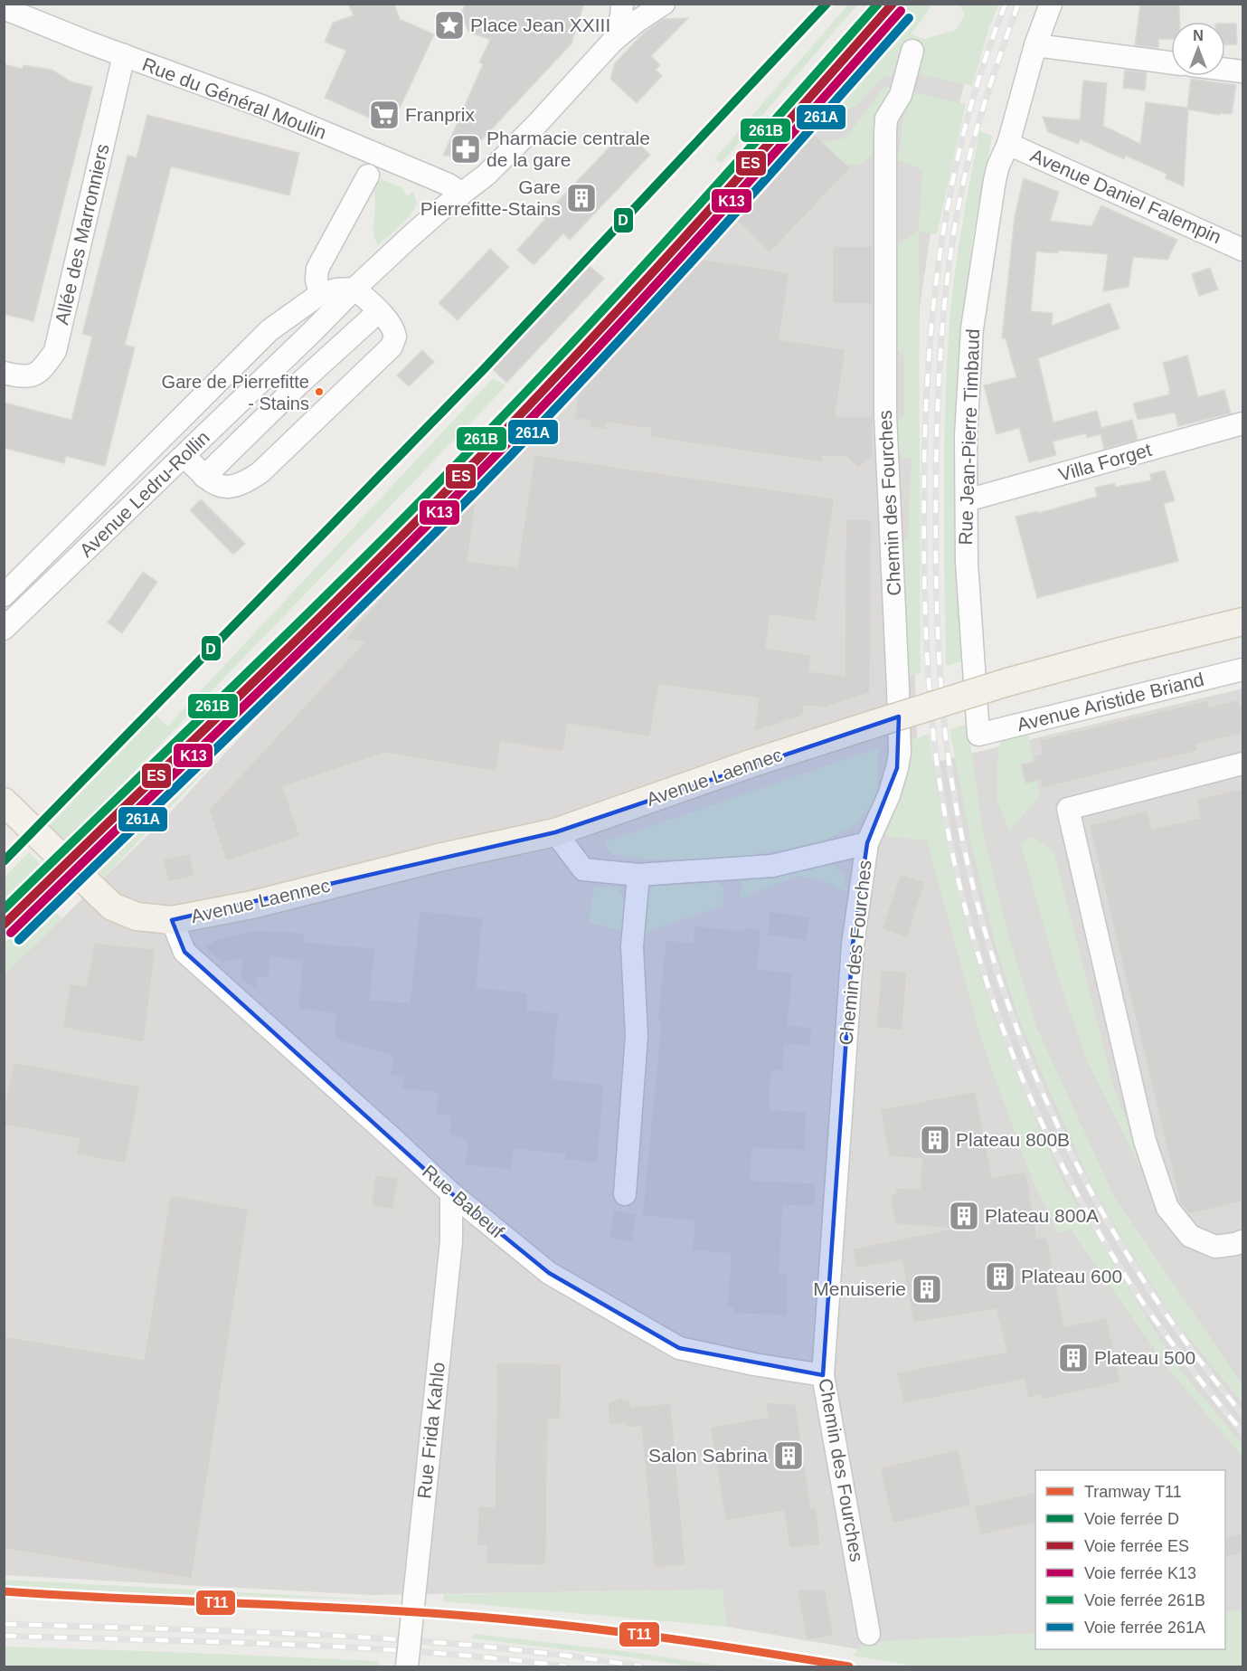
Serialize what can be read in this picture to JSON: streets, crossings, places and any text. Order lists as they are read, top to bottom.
{
  "streets": {
    "main road": ["Avenue Laennec"],
    "street": [
      "Rue du Général Moulin",
      "Avenue Daniel Falempin",
      "Allée des Marronniers",
      "Rue Jean-Pierre Timbaud",
      "Villa Forget",
      "Avenue Ledru-Rollin",
      "Chemin des Fourches",
      "Avenue Aristide Briand",
      "Rue Babeuf",
      "Rue Frida Kahlo"
    ]
  },
  "crossings": [
    ["Rue du Général Moulin", "Allée des Marronniers"],
    ["Rue du Général Moulin", "Avenue Ledru-Rollin"],
    ["Avenue Daniel Falempin", "Rue Jean-Pierre Timbaud"],
    ["Rue Jean-Pierre Timbaud", "Villa Forget"],
    ["Rue Jean-Pierre Timbaud", "Avenue Aristide Briand"],
    ["Chemin des Fourches", "Rue Babeuf"],
    ["Avenue Laennec", "Rue Babeuf"],
    ["Rue Babeuf", "Rue Frida Kahlo"]
  ],
  "places": {
    "place": ["Place Jean XXIII"],
    "supermarket": ["Franprix"],
    "pharmacy": ["Pharmacie centrale de la gare"],
    "building": [
      "Gare Pierrefitte-Stains",
      "Plateau 800B",
      "Plateau 800A",
      "Plateau 600",
      "Menuiserie",
      "Plateau 500",
      "Salon Sabrina"
    ],
    "other": ["Gare de Pierrefitte - Stains"]
  },
  "lines": [
    "rail line D",
    "rail line ES",
    "rail line 261B",
    "rail line K13",
    "rail line 261A",
    "tram line T11"
  ],
  "legend": [
    "Tramway T11",
    "Voie ferrée D",
    "Voie ferrée ES",
    "Voie ferrée K13",
    "Voie ferrée 261B",
    "Voie ferrée 261A"
  ],
  "north": "top"
}
